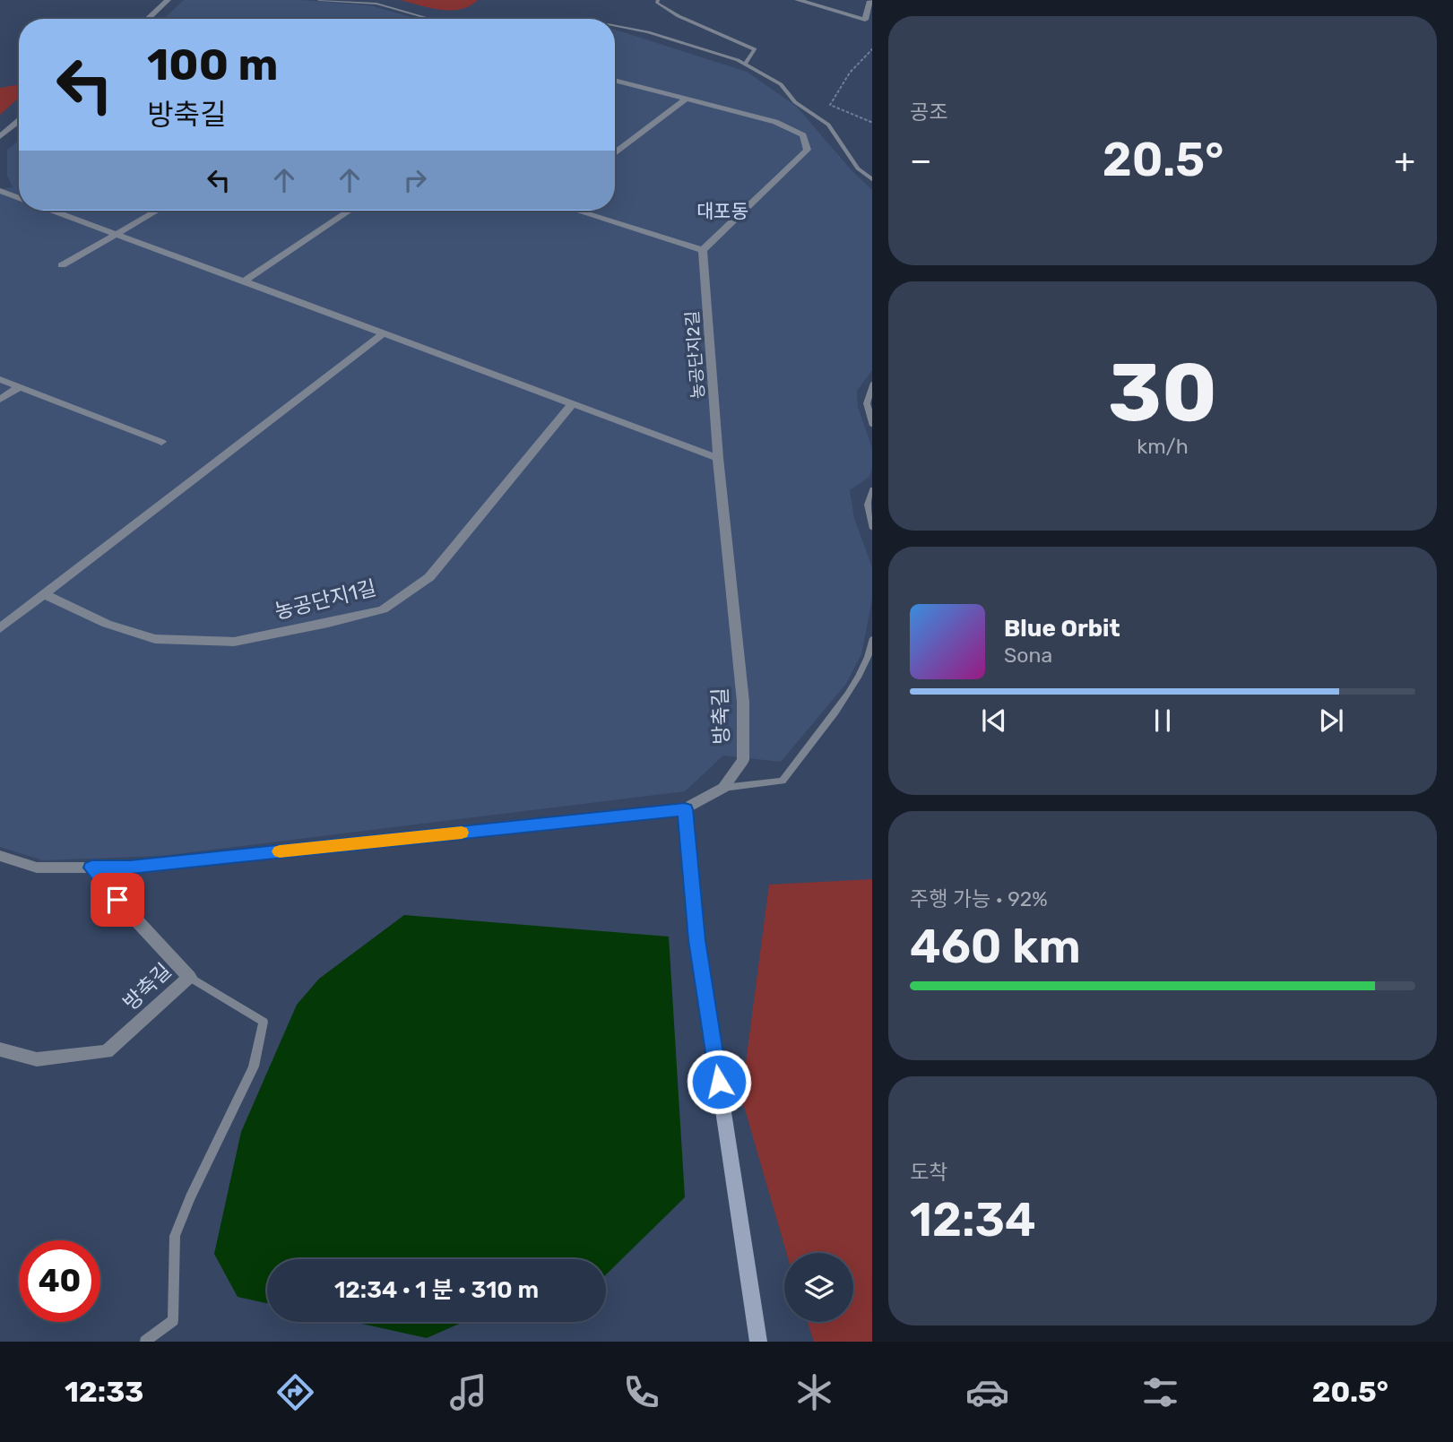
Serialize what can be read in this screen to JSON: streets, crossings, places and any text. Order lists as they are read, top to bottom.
{
  "streets": {
    "street": ["농공단지2길", "농공단지1길", "방축길"]
  },
  "crossings": [
    ["농공단지2길", "방축길"]
  ],
  "districts": ["대포동"],
  "page": {
    "tile": [
      "공조",
      ["30", "km/h"],
      ["주행 가능 · 92%", "460 km"],
      ["도착", "12:34"]
    ],
    "turn": ["100 m", "방축길"],
    "heat": ["−", "20.5°", "+"],
    "song": ["Blue Orbit", "Sona"],
    "limit": "40",
    "trip": "12:34 · 1 분 · 310 m",
    "tabs": ["12:33", "20.5°"]
  }
}
